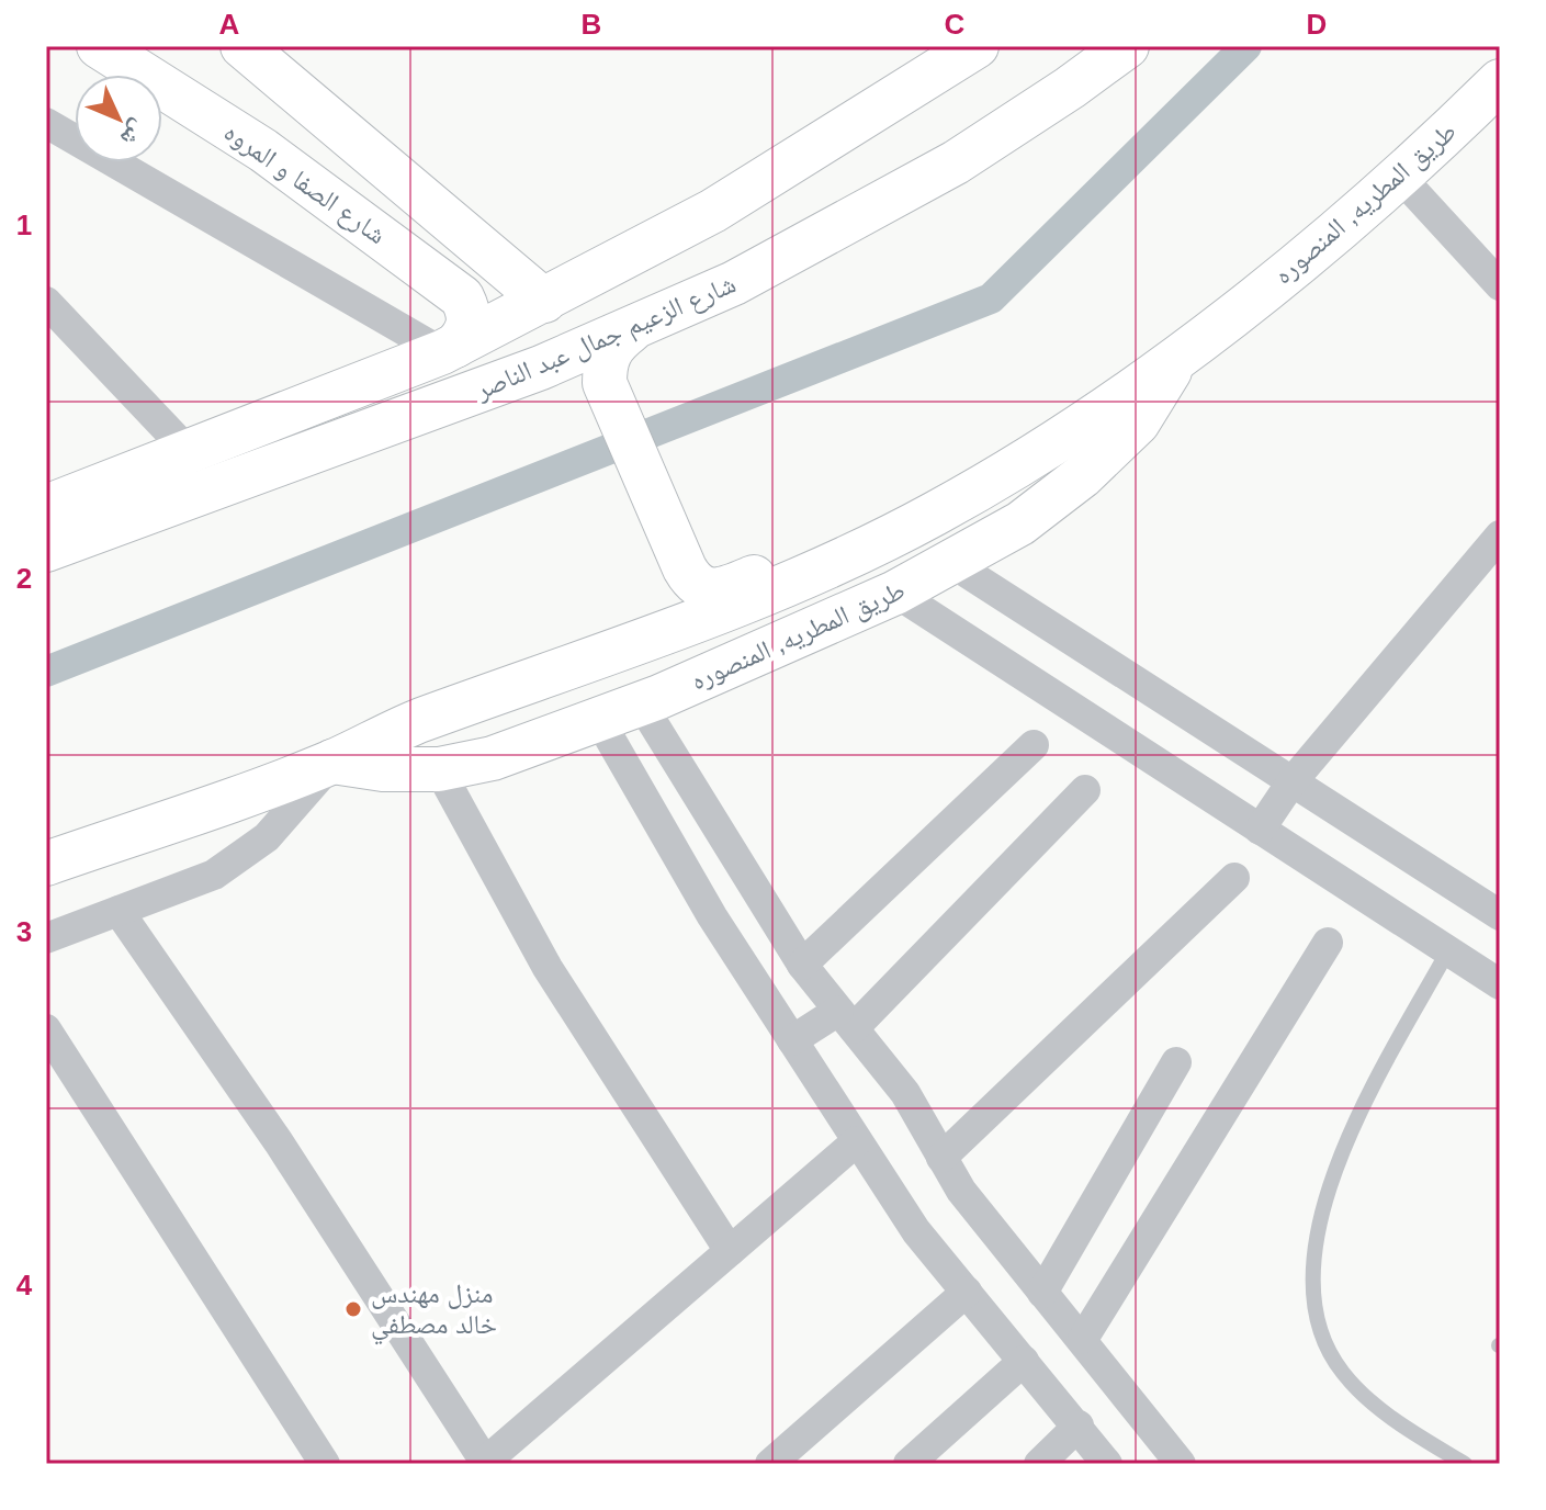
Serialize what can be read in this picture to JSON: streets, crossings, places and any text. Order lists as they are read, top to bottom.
{
  "streets": {
    "main road": ["شارع الصفا و المروه", "طريق المطريه, المنصوره", "شارع الزعيم جمال عبد الناصر"]
  },
  "crossings": [
    ["شارع الصفا و المروه", "شارع الزعيم جمال عبد الناصر"]
  ],
  "places": ["منزل مهندس خالد مصطفي"],
  "north": "bottom right",
  "grid": {
    "columns": [
      "A",
      "B",
      "C",
      "D"
    ],
    "rows": [
      "1",
      "2",
      "3",
      "4"
    ]
  }
}
